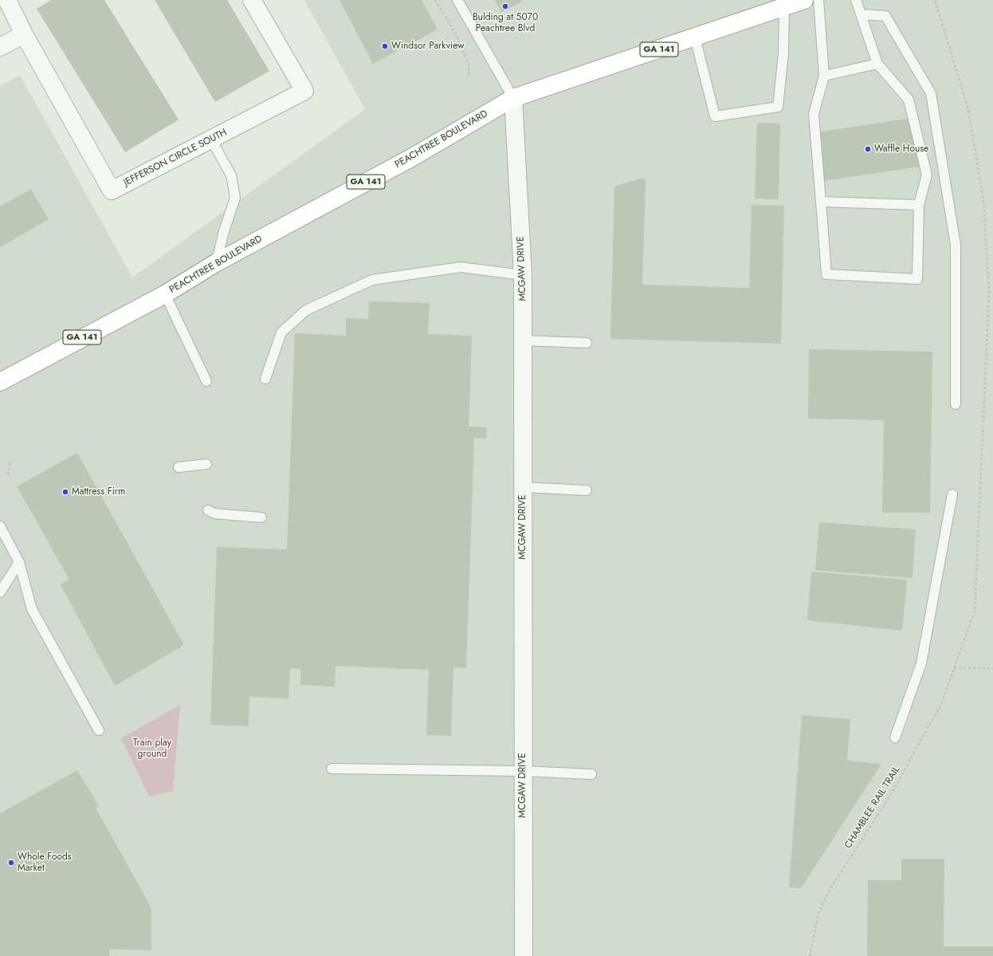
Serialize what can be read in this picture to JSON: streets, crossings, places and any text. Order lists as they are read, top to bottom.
{
  "streets": {
    "highway": ["GA 141", "PEACHTREE BOULEVARD"],
    "street": ["JEFFERSON CIRCLE SOUTH", "MCGAW DRIVE"],
    "path": ["CHAMBLEE RAIL TRAIL"]
  },
  "crossings": [
    ["PEACHTREE BOULEVARD", "MCGAW DRIVE"]
  ],
  "parks": ["Train play ground"],
  "places": [
    "Bulding at 5070 Peachtree Blvd",
    "Windsor Parkview",
    "Waffle House",
    "Mattress Firm",
    "Whole Foods Market"
  ]
}
